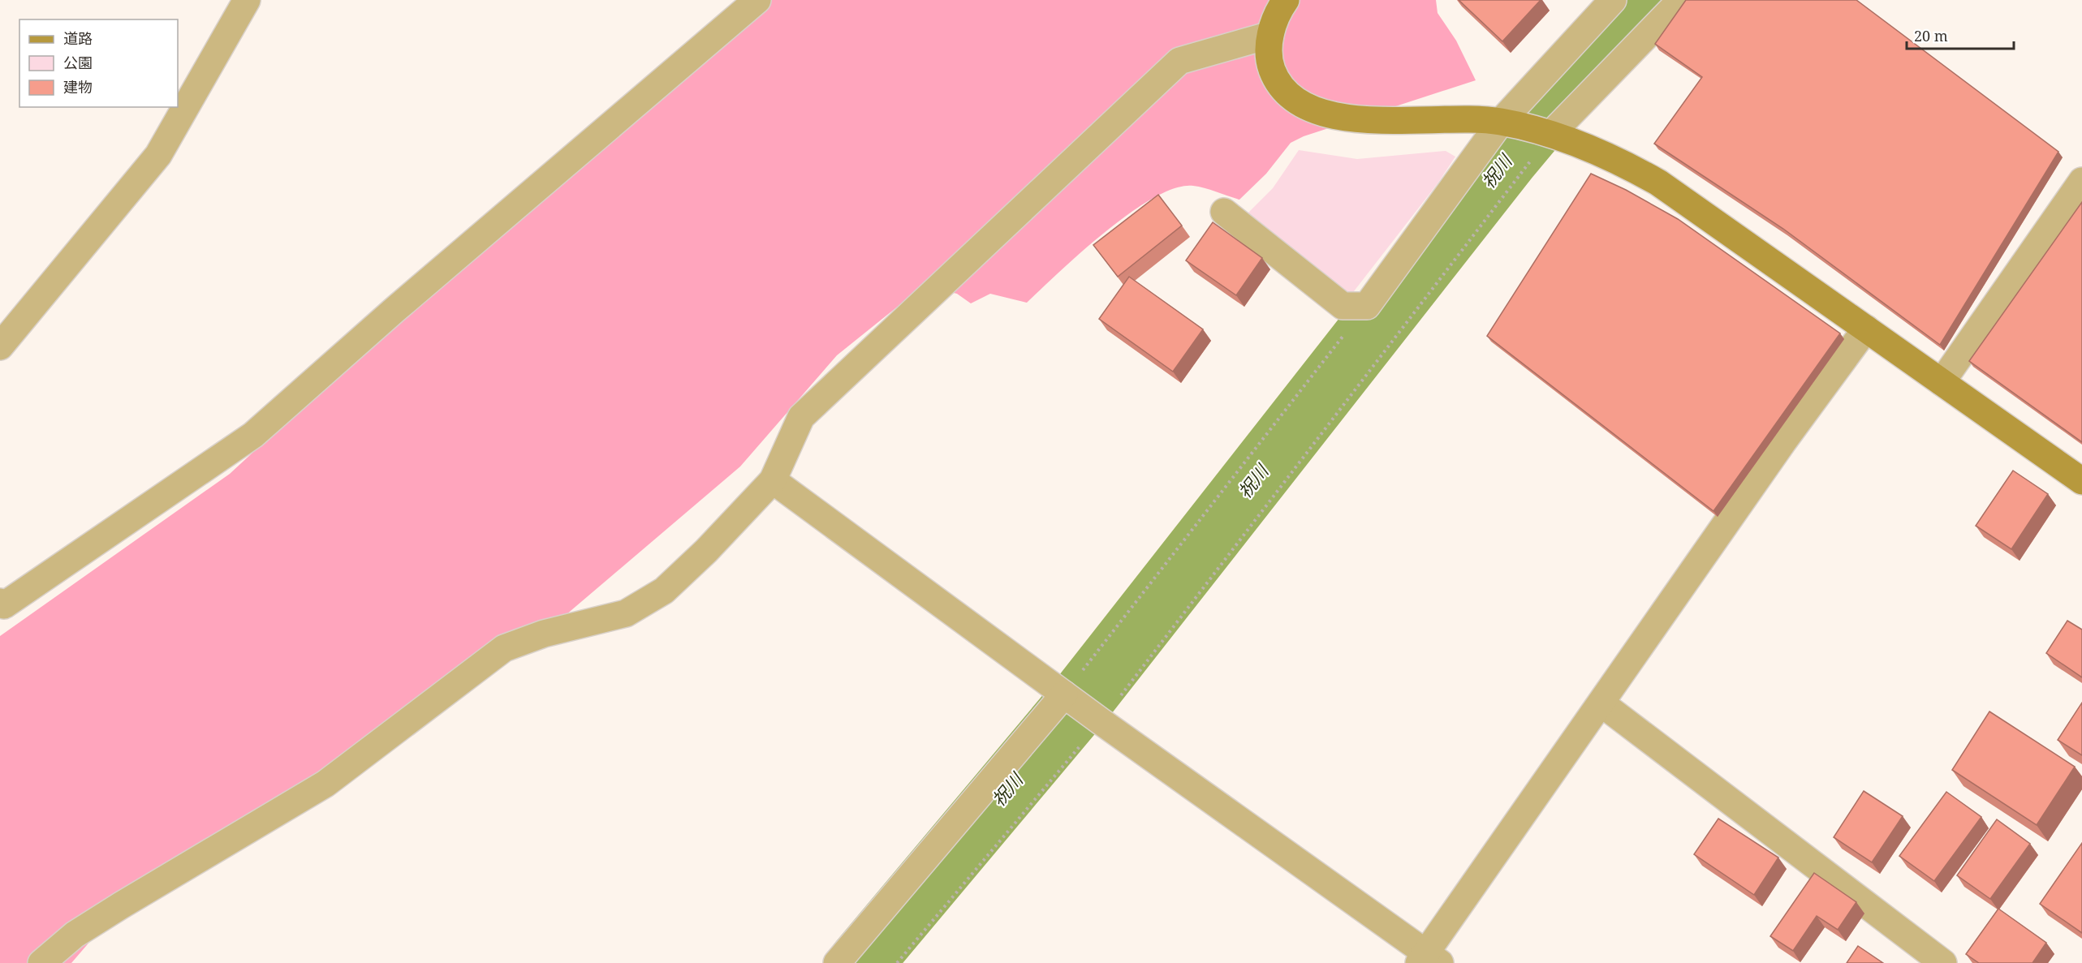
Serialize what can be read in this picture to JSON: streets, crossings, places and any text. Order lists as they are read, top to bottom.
{
  "water": ["祝川"],
  "legend": ["道路", "公園", "建物"],
  "scale_bar": "20 m"
}
